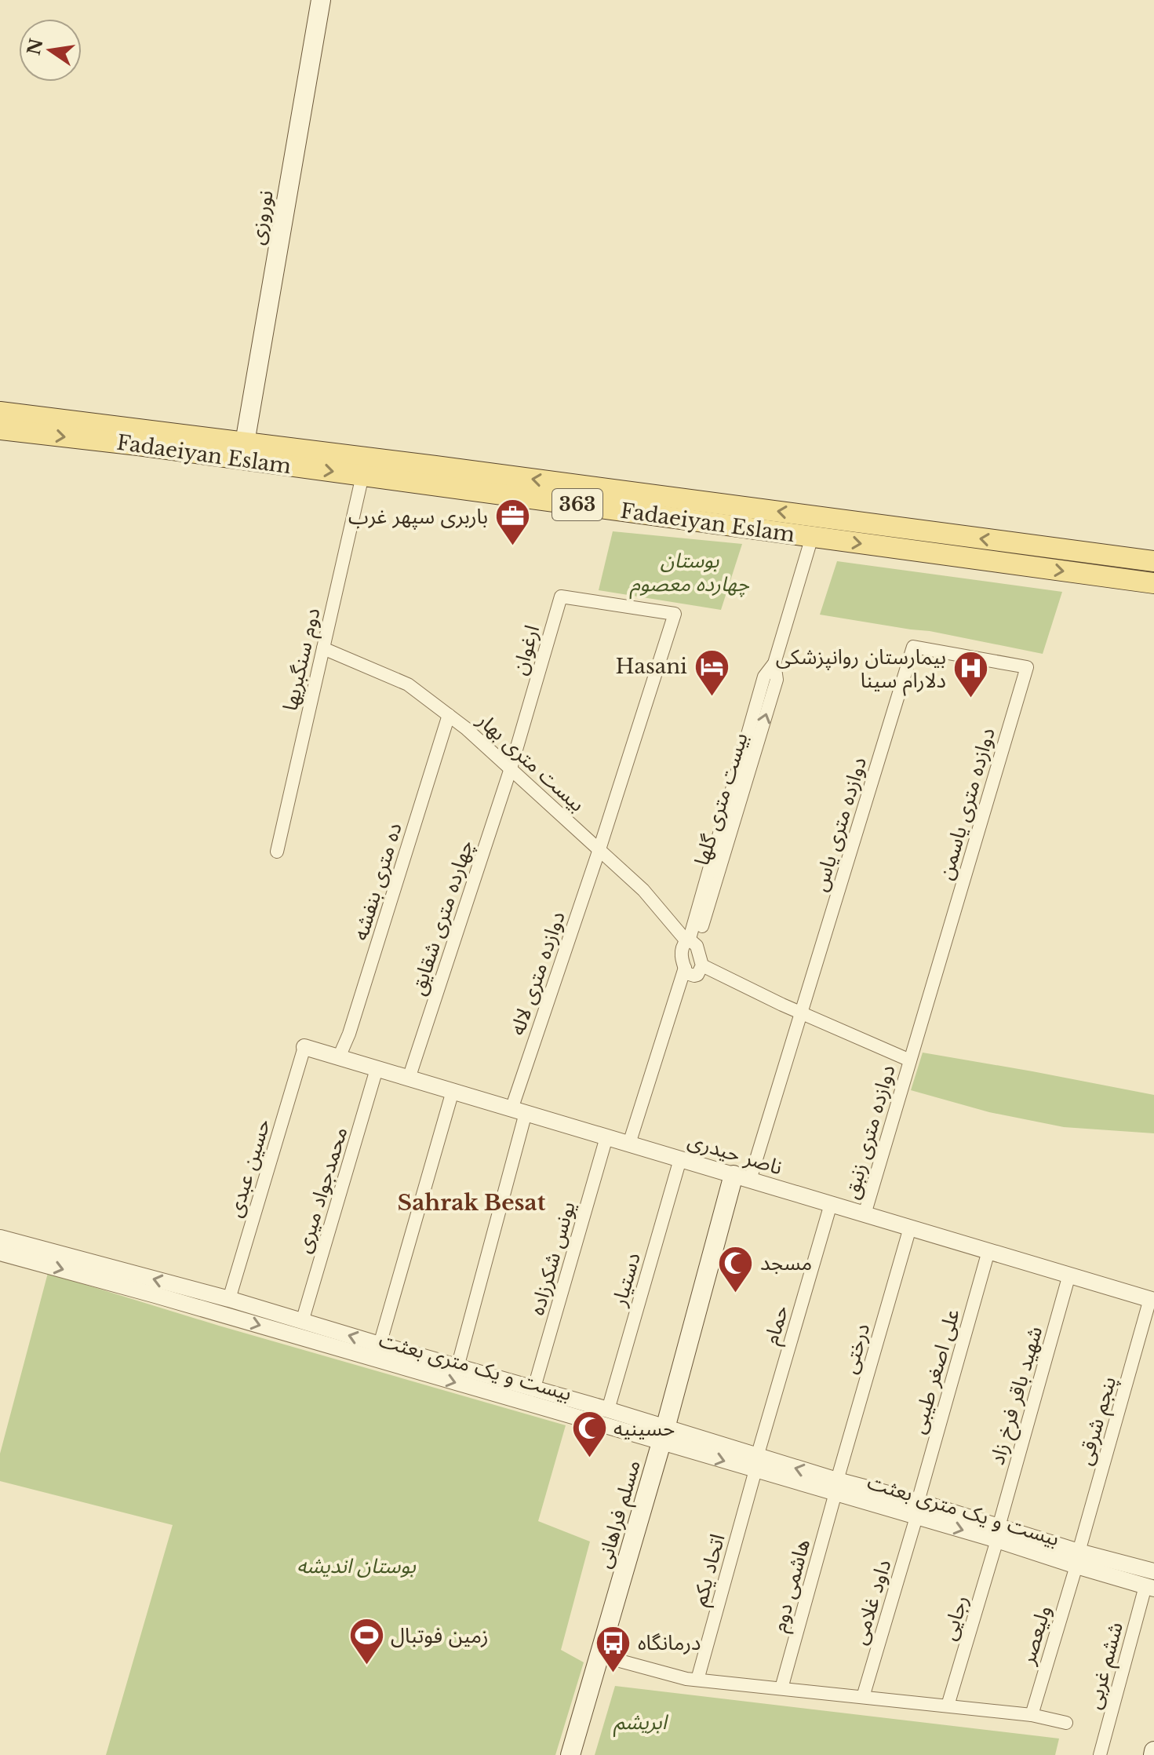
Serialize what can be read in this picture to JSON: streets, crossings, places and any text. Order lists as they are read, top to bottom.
{
  "streets": {
    "main road": [
      "نوروزی",
      "Fadaeiyan Eslam",
      "363",
      "مسلم فراهانی"
    ],
    "street": [
      "ارغوان",
      "دوم سنگبریها",
      "بیست متری بهار",
      "بیست متری گلها",
      "دوازده متری یاسمن",
      "دوازده متری یاس",
      "ده متری بنفشه",
      "چهارده متری شقایق",
      "دوازده متری لاله",
      "دوازده متری زنبق",
      "ناصر حیدری",
      "حسین عبدی",
      "محمدجواد میری",
      "یونس شکرزاده",
      "دستیار",
      "حمام",
      "درختی",
      "بیست و یک متری بعثت",
      "علی اصغر طیبی",
      "شهید باقر فرخ زاد",
      "پنجم شرقی",
      "اتحاد یکم",
      "هاشمی دوم",
      "داود غلامی",
      "رجایی",
      "ولیعصر",
      "ششم غربی"
    ]
  },
  "crossings": [
    ["نوروزی", "Fadaeiyan Eslam"],
    ["Fadaeiyan Eslam", "دوم سنگبریها"],
    ["Fadaeiyan Eslam", "بیست متری گلها"],
    ["ارغوان", "بیست متری بهار"],
    ["ارغوان", "چهارده متری شقایق"],
    ["ارغوان", "دوازده متری لاله"],
    ["دوم سنگبریها", "بیست متری بهار"],
    ["بیست متری بهار", "بیست متری گلها"],
    ["بیست متری بهار", "ده متری بنفشه"],
    ["بیست متری بهار", "چهارده متری شقایق"],
    ["بیست متری بهار", "دوازده متری لاله"],
    ["دوازده متری یاسمن", "دوازده متری یاس"],
    ["دوازده متری یاسمن", "دوازده متری زنبق"],
    ["دوازده متری یاس", "ناصر حیدری"],
    ["دوازده متری یاس", "مسلم فراهانی"],
    ["ده متری بنفشه", "ناصر حیدری"],
    ["چهارده متری شقایق", "ناصر حیدری"],
    ["دوازده متری لاله", "ناصر حیدری"],
    ["دوازده متری لاله", "بیست و یک متری بعثت"],
    ["دوازده متری زنبق", "ناصر حیدری"],
    ["ناصر حیدری", "حسین عبدی"],
    ["ناصر حیدری", "محمدجواد میری"],
    ["ناصر حیدری", "یونس شکرزاده"],
    ["ناصر حیدری", "دستیار"],
    ["ناصر حیدری", "حمام"],
    ["ناصر حیدری", "درختی"],
    ["ناصر حیدری", "علی اصغر طیبی"],
    ["ناصر حیدری", "شهید باقر فرخ زاد"],
    ["ناصر حیدری", "پنجم شرقی"],
    ["ناصر حیدری", "مسلم فراهانی"],
    ["حسین عبدی", "بیست و یک متری بعثت"],
    ["محمدجواد میری", "بیست و یک متری بعثت"],
    ["یونس شکرزاده", "بیست و یک متری بعثت"],
    ["دستیار", "بیست و یک متری بعثت"],
    ["حمام", "بیست و یک متری بعثت"],
    ["حمام", "اتحاد یکم"],
    ["درختی", "بیست و یک متری بعثت"],
    ["درختی", "هاشمی دوم"],
    ["بیست و یک متری بعثت", "علی اصغر طیبی"],
    ["بیست و یک متری بعثت", "شهید باقر فرخ زاد"],
    ["بیست و یک متری بعثت", "پنجم شرقی"],
    ["بیست و یک متری بعثت", "مسلم فراهانی"],
    ["بیست و یک متری بعثت", "اتحاد یکم"],
    ["بیست و یک متری بعثت", "هاشمی دوم"],
    ["بیست و یک متری بعثت", "داود غلامی"],
    ["بیست و یک متری بعثت", "رجایی"],
    ["بیست و یک متری بعثت", "ولیعصر"],
    ["بیست و یک متری بعثت", "ششم غربی"],
    ["علی اصغر طیبی", "داود غلامی"],
    ["شهید باقر فرخ زاد", "رجایی"],
    ["پنجم شرقی", "ولیعصر"]
  ],
  "districts": ["Sahrak Besat"],
  "parks": ["بوستان چهارده معصوم", "بوستان اندیشه", "ابریشم"],
  "places": {
    "office": ["باربری سپهر غرب"],
    "hotel": ["Hasani"],
    "hospital": ["بیمارستان روانپزشکی دلارام سینا"],
    "mosque": ["مسجد", "حسینیه"],
    "sports": ["زمین فوتبال"],
    "bus stop": ["درمانگاه"]
  },
  "north": "left"
}
